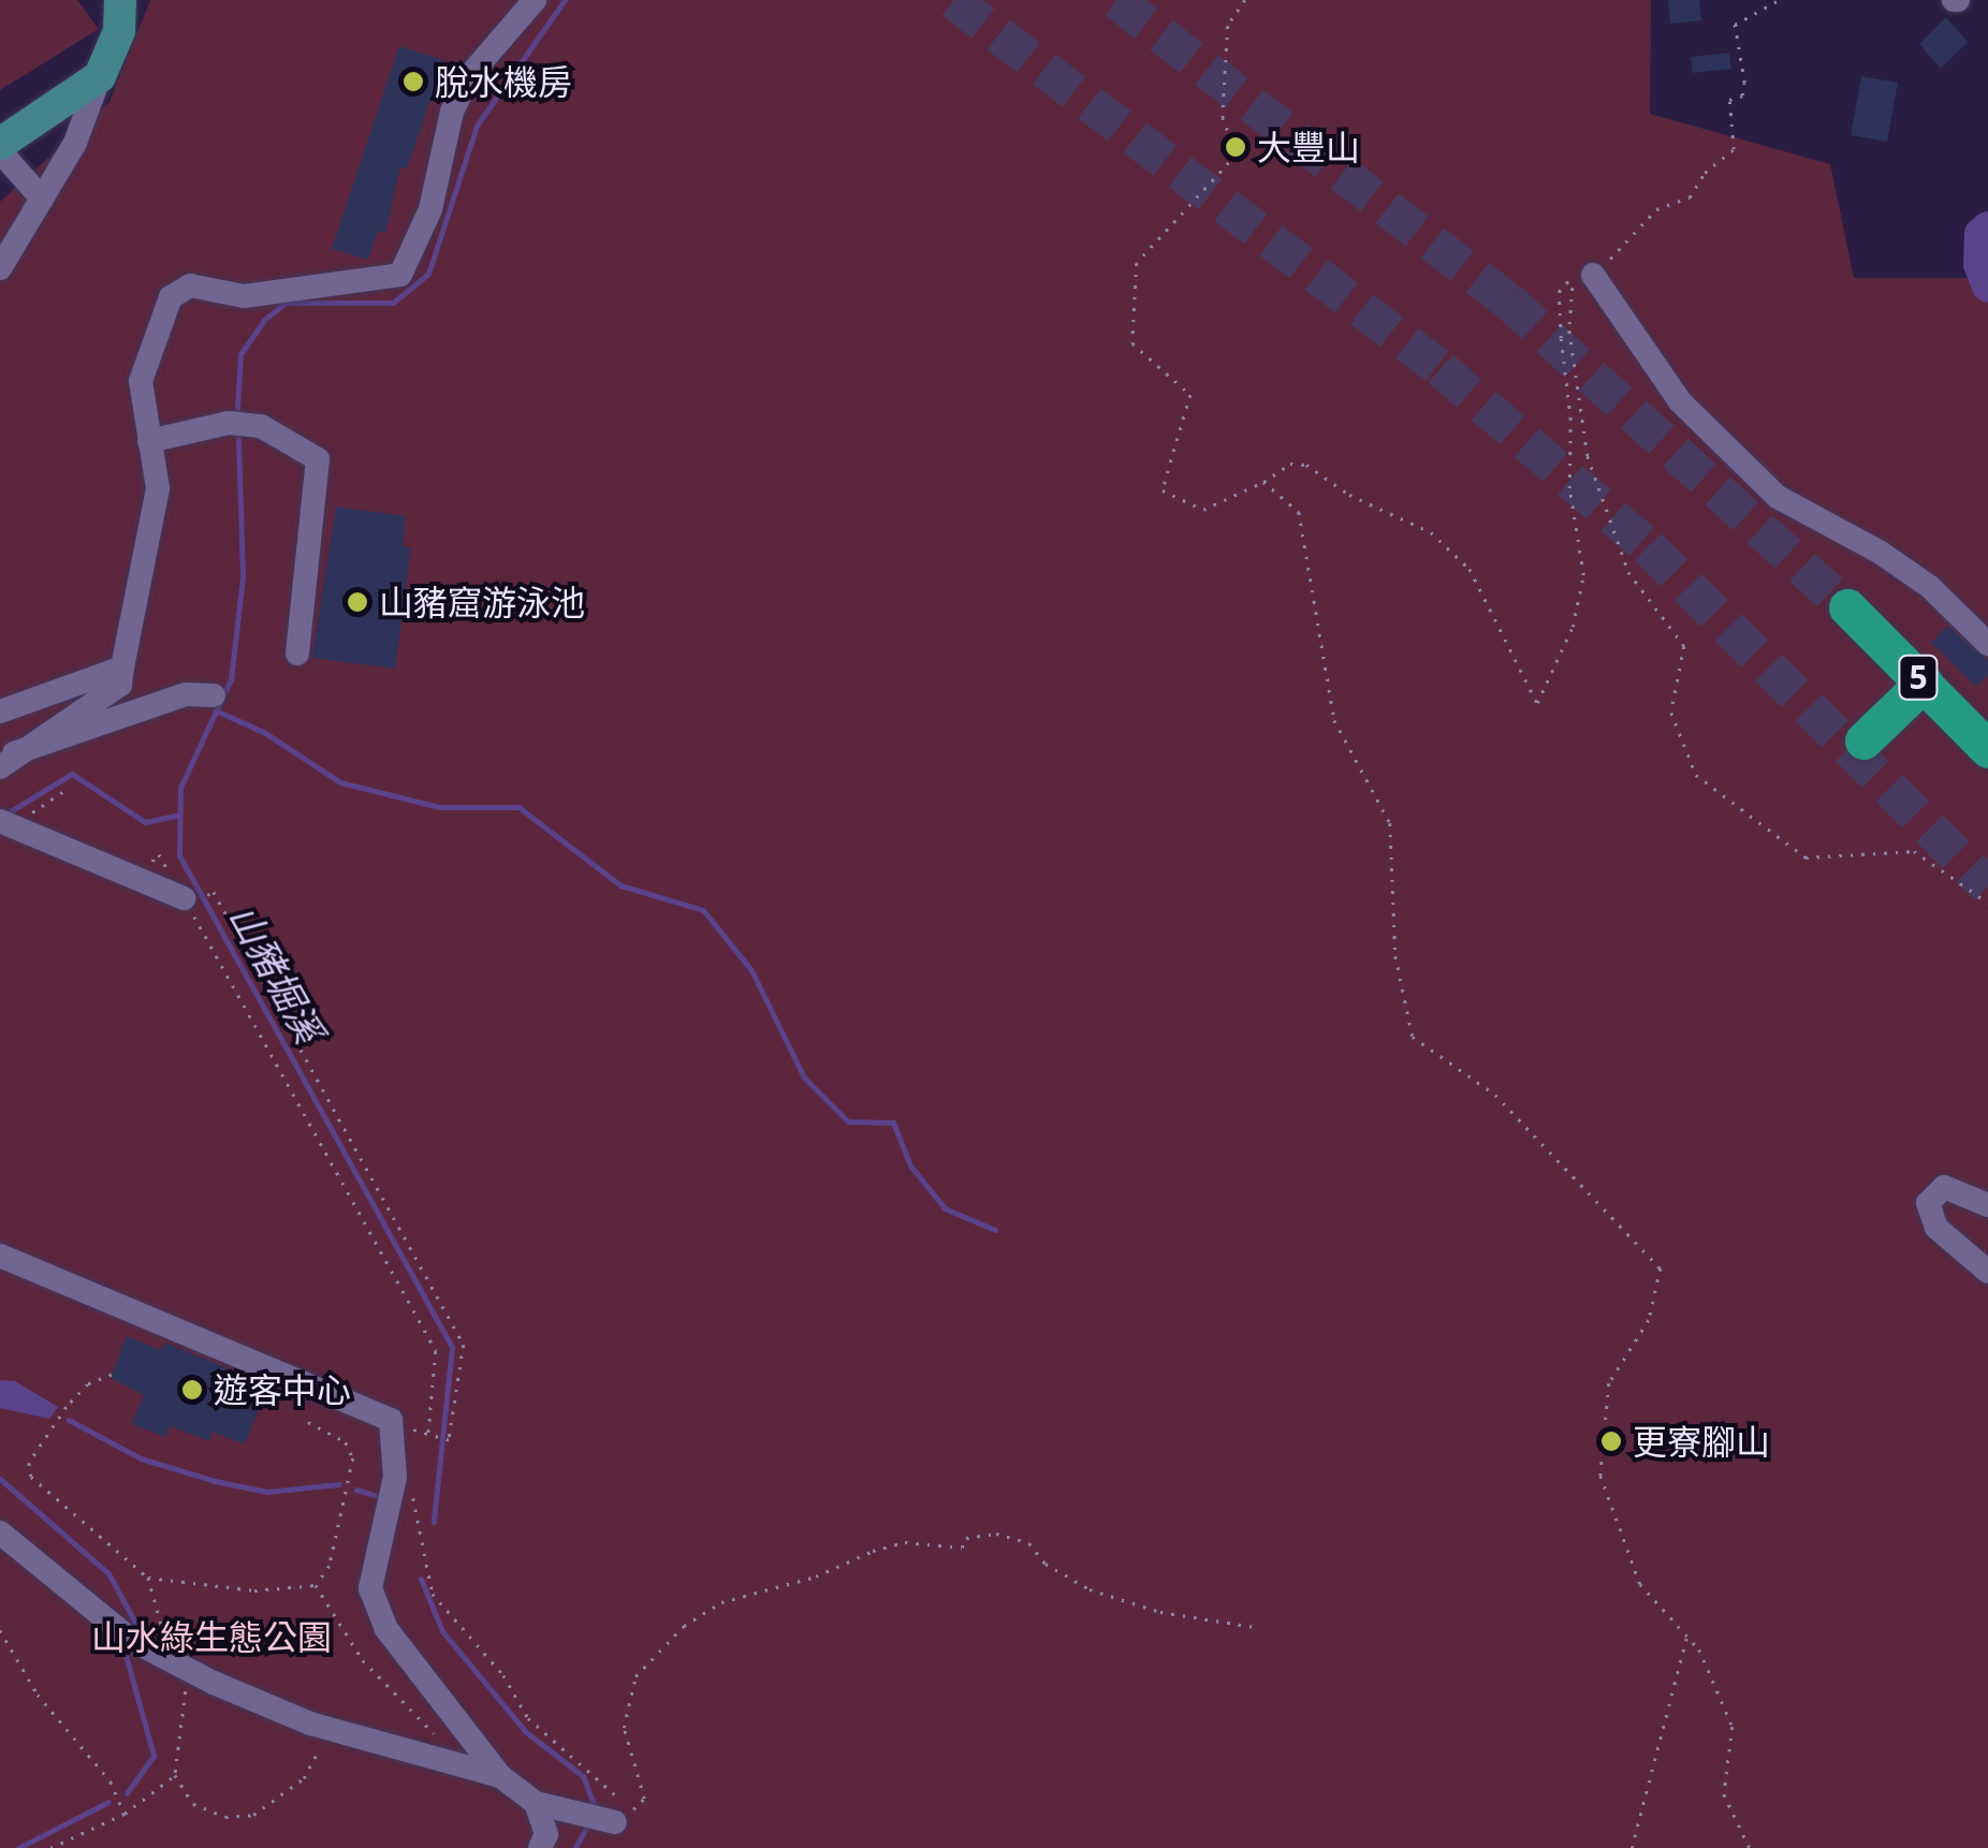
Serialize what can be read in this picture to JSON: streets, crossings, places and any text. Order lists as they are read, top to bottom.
{
  "streets": {
    "highway": ["5"]
  },
  "water": ["山豬堀溪"],
  "parks": ["山水綠生態公園"],
  "places": [
    "脫水機房",
    "大豐山",
    "山豬窟游泳池",
    "遊客中心",
    "更寮腳山"
  ]
}
